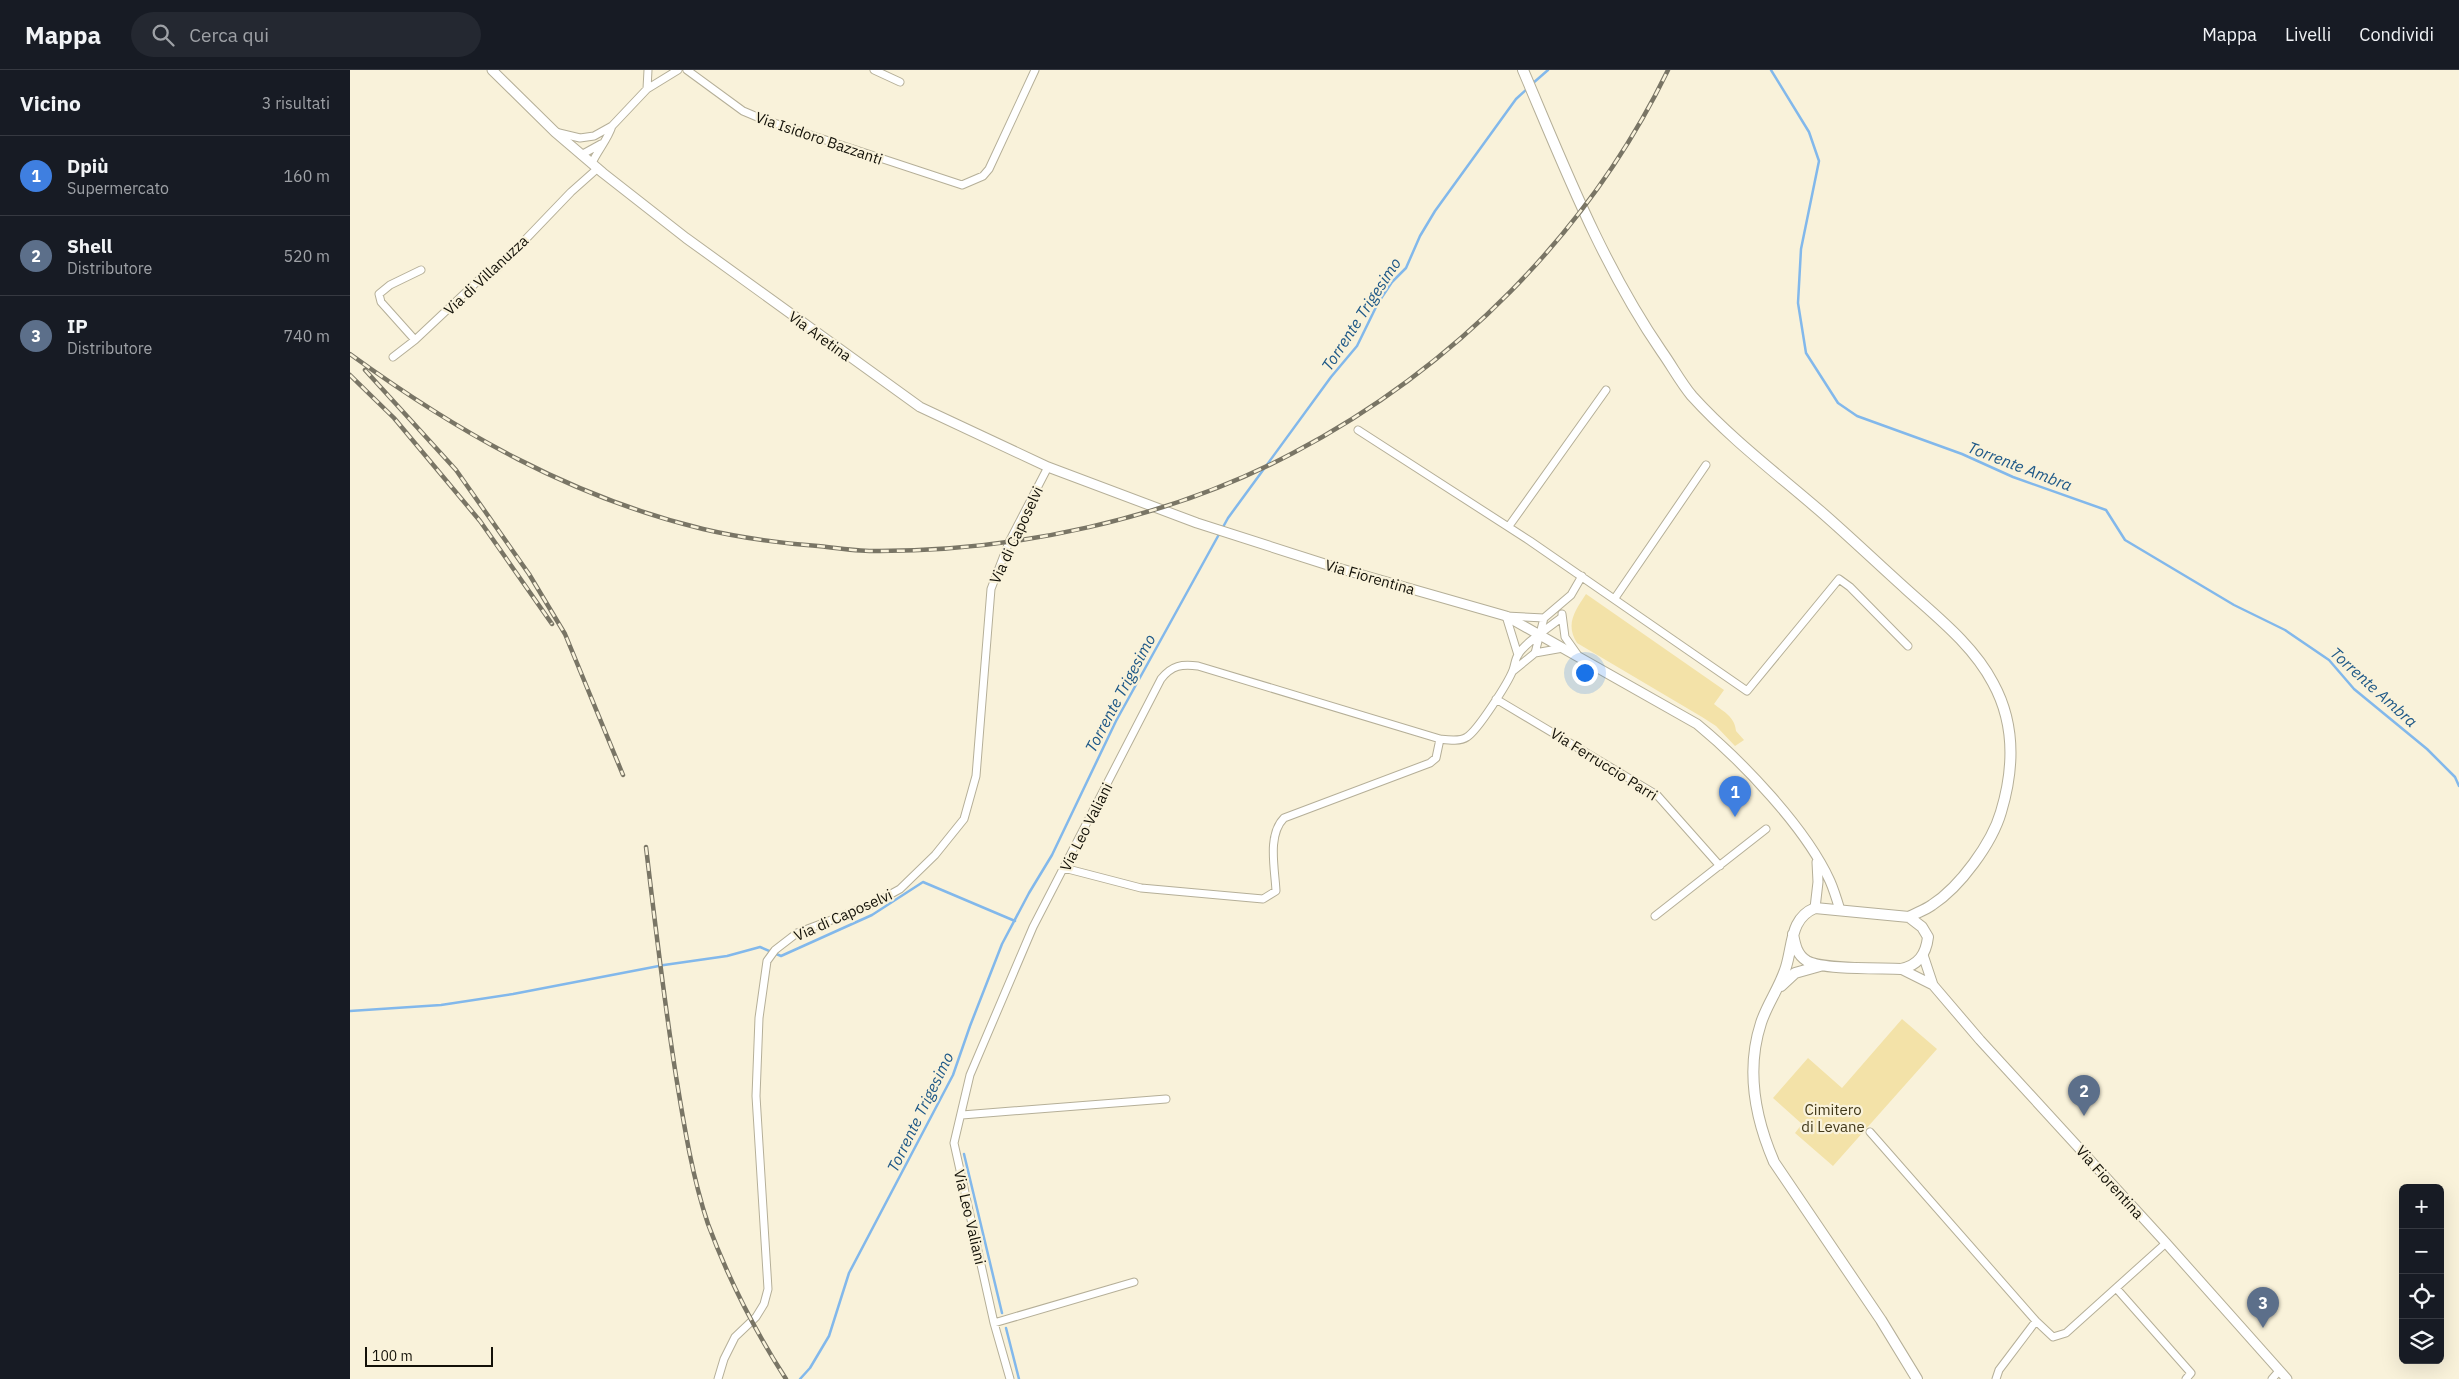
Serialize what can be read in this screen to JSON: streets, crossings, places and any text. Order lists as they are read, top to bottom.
{
  "streets": {
    "main road": ["Via Fiorentina"],
    "street": [
      "Via Isidoro Bazzanti",
      "Via di Villanuzza",
      "Via Aretina",
      "Via di Caposelvi",
      "Via Ferruccio Parri",
      "Via Leo Valiani"
    ]
  },
  "crossings": [
    ["Via di Villanuzza", "Via Aretina"],
    ["Via Aretina", "Via di Caposelvi"],
    ["Via Aretina", "Via Fiorentina"],
    ["Via Fiorentina", "Via Leo Valiani"],
    ["Via Ferruccio Parri", "Via Leo Valiani"]
  ],
  "water": ["Torrente Trigesimo", "Torrente Ambra"],
  "parks": ["Cimitero di Levane"],
  "scale_bar": "100 m",
  "page": {
    "header": "Mappa",
    "search": "Cerca qui",
    "nav": ["Mappa", "Livelli", "Condividi"],
    "heading": ["Vicino", "3 risultati"],
    "list": [
      {
        "mark": "1",
        "name": "Dpiù",
        "note": "Supermercato",
        "value": "160 m"
      },
      {
        "mark": "2",
        "name": "Shell",
        "note": "Distributore",
        "value": "520 m"
      },
      {
        "mark": "3",
        "name": "IP",
        "note": "Distributore",
        "value": "740 m"
      }
    ],
    "pins": ["1", "2", "3"],
    "map_buttons": ["+", "−"],
    "scale": "100 m"
  }
}
